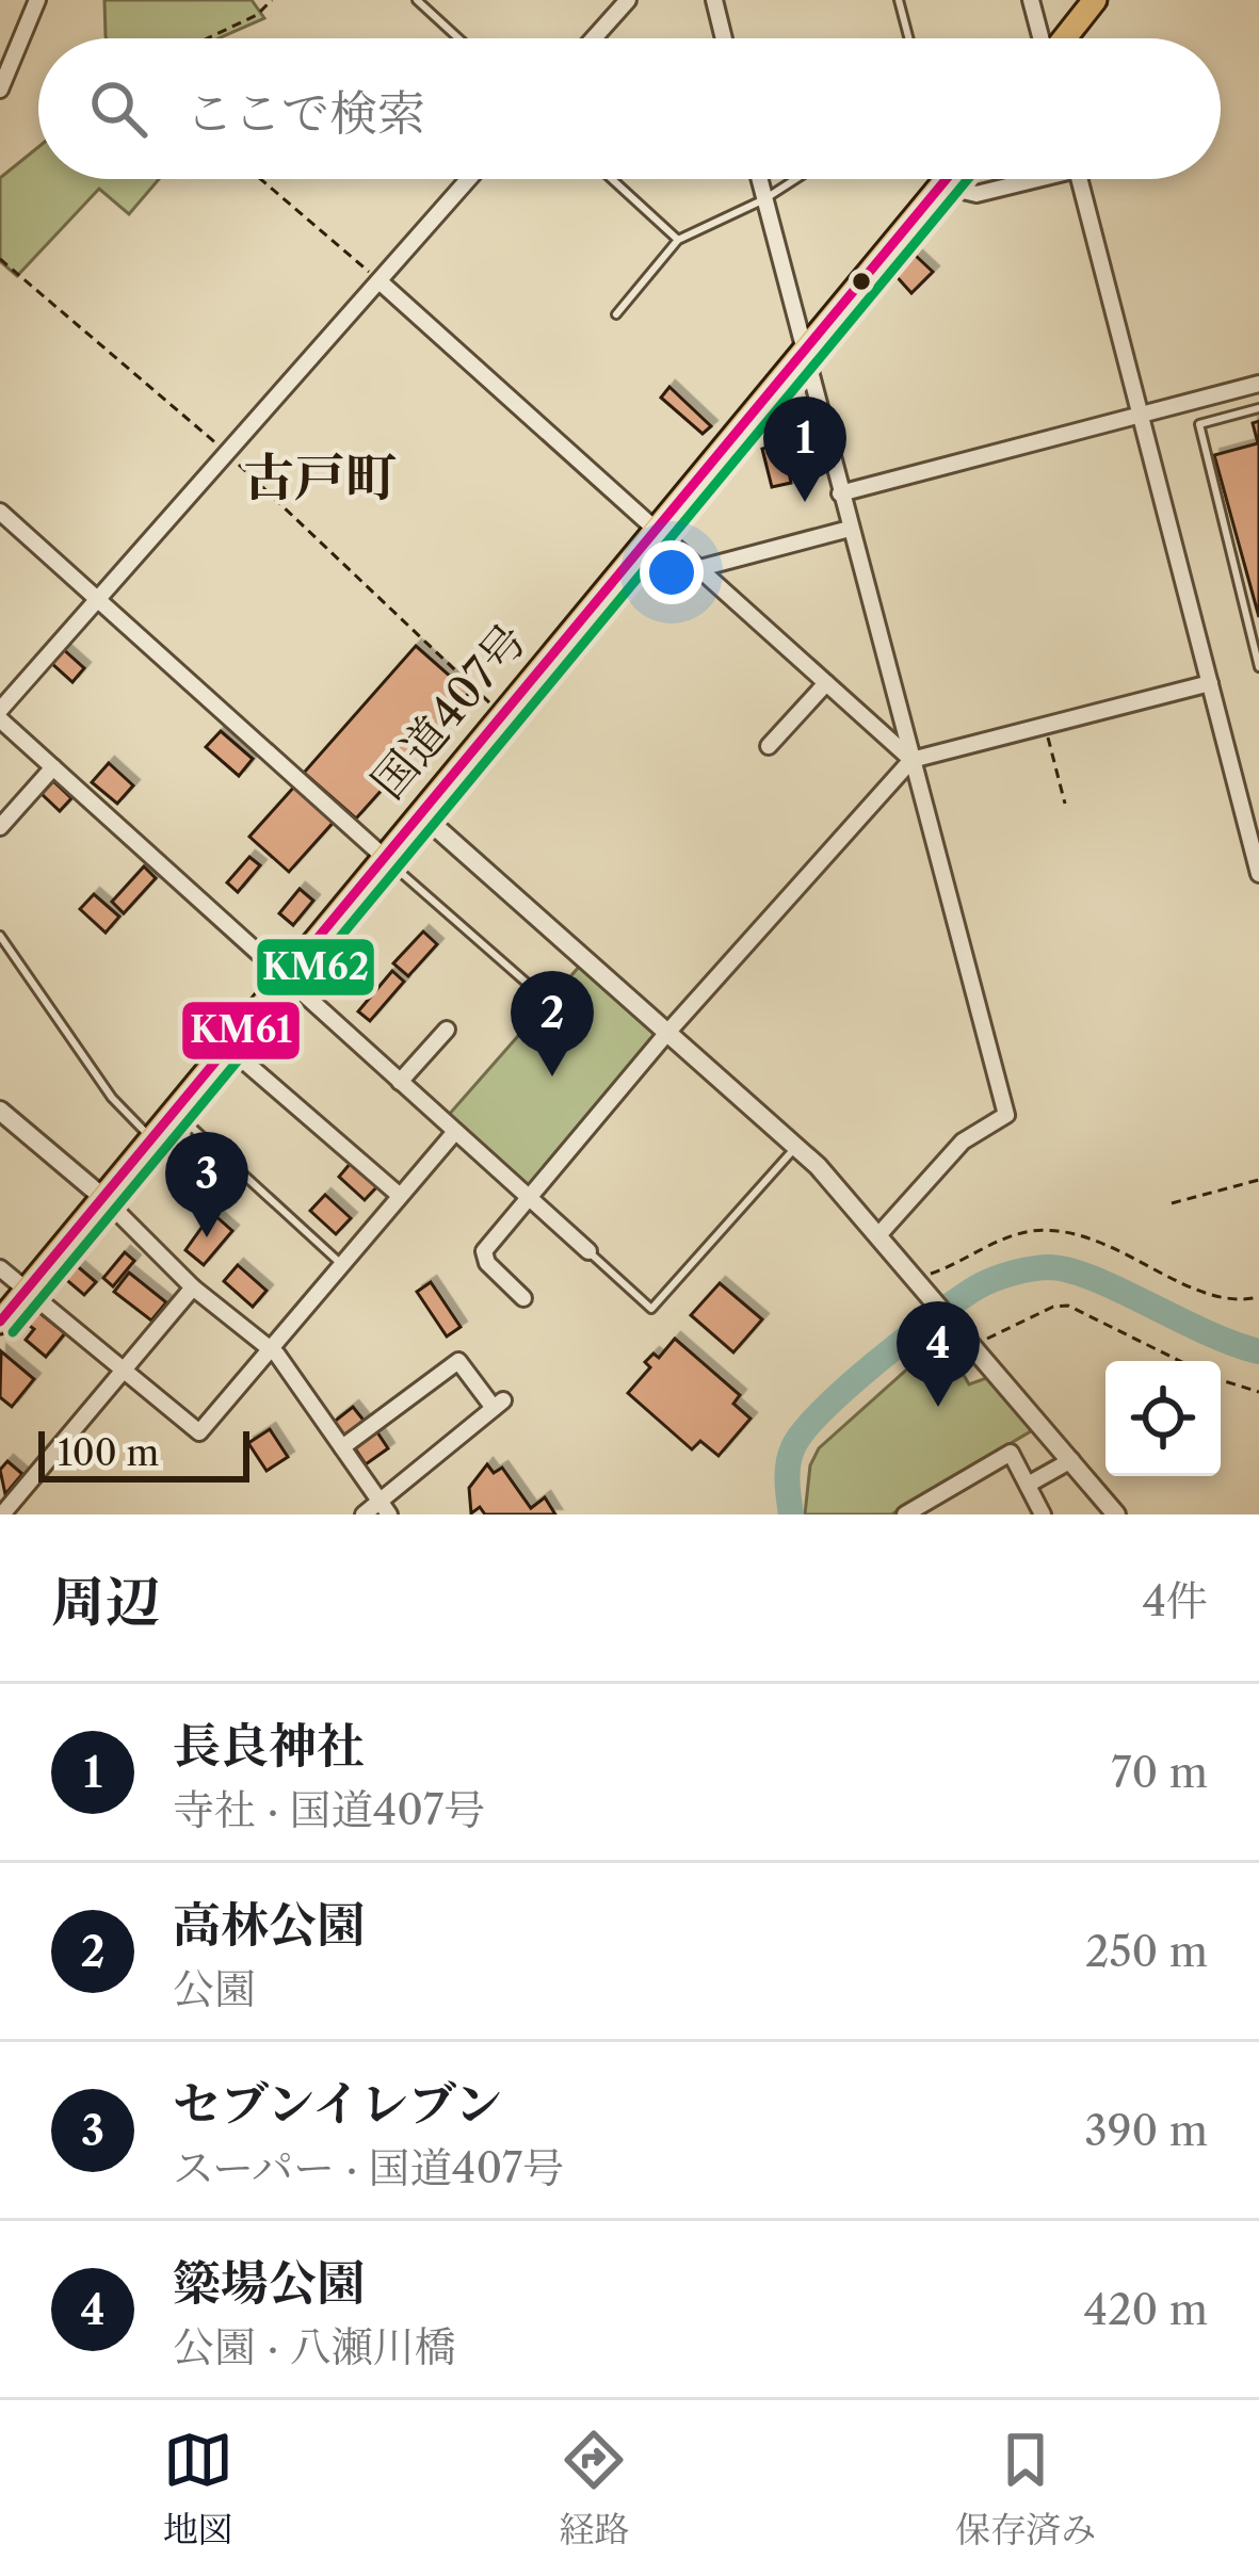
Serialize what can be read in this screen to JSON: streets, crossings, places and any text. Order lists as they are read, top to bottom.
{
  "streets": {
    "highway": ["国道407号"]
  },
  "districts": ["古戸町"],
  "lines": ["transit line KM61", "transit line KM62"],
  "scale_bar": "100 m",
  "page": {
    "search": "ここで検索",
    "pins": [
      "1",
      "2",
      "3",
      "4"
    ],
    "scale": "100 m",
    "heading": ["周辺", "4件"],
    "list": [
      {
        "mark": "1",
        "name": "長良神社",
        "note": "寺社 · 国道407号",
        "value": "70 m"
      },
      {
        "mark": "2",
        "name": "高林公園",
        "note": "公園",
        "value": "250 m"
      },
      {
        "mark": "3",
        "name": "セブンイレブン",
        "note": "スーパー · 国道407号",
        "value": "390 m"
      },
      {
        "mark": "4",
        "name": "簗場公園",
        "note": "公園 · 八瀬川橋",
        "value": "420 m"
      }
    ],
    "nav": ["地図", "経路", "保存済み"]
  }
}
